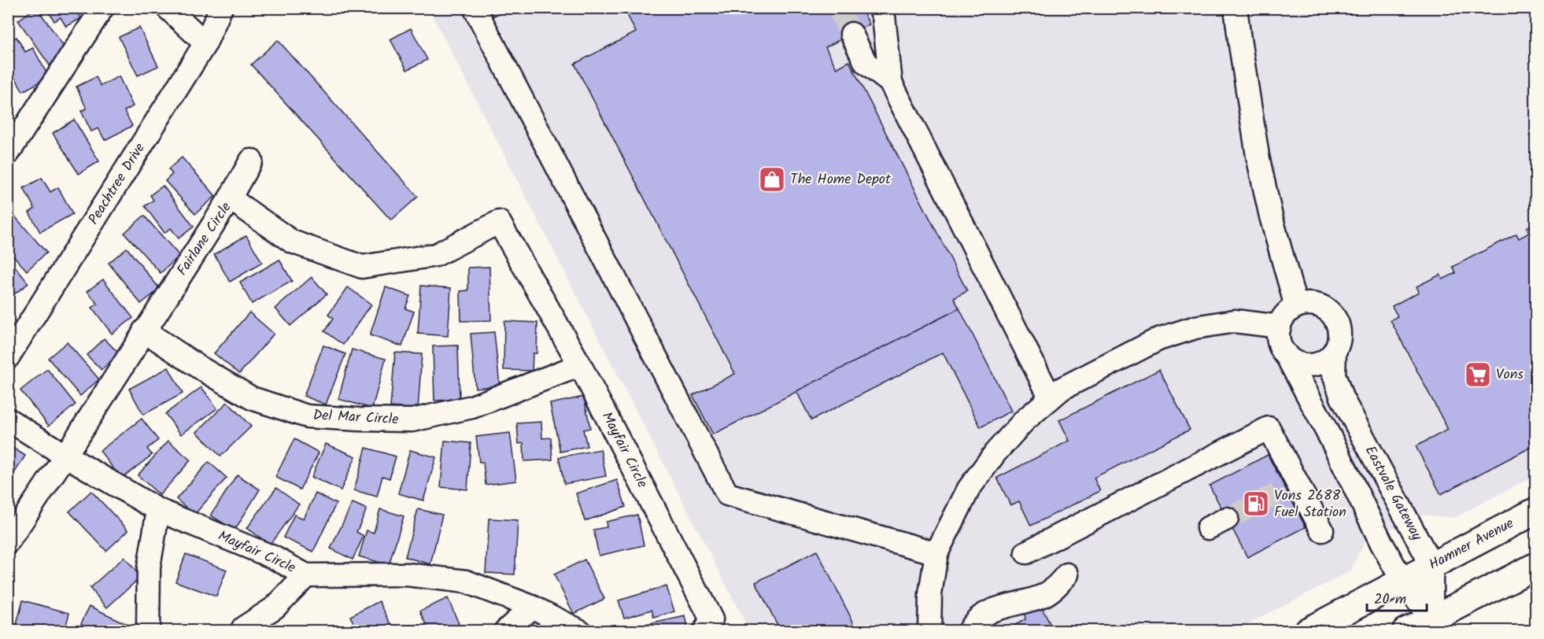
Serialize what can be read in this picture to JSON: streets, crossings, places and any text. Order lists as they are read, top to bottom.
{
  "streets": {
    "main road": ["Hamner Avenue"],
    "street": [
      "Peachtree Drive",
      "Fairlane Circle",
      "Del Mar Circle",
      "Mayfair Circle",
      "Eastvale Gateway"
    ]
  },
  "crossings": [
    ["Fairlane Circle", "Del Mar Circle"],
    ["Fairlane Circle", "Mayfair Circle"],
    ["Del Mar Circle", "Mayfair Circle"],
    ["Eastvale Gateway", "Hamner Avenue"]
  ],
  "places": {
    "shop": ["The Home Depot"],
    "supermarket": ["Vons"],
    "fuel station": ["Vons 2688 Fuel Station"]
  },
  "scale_bar": "20 m"
}
